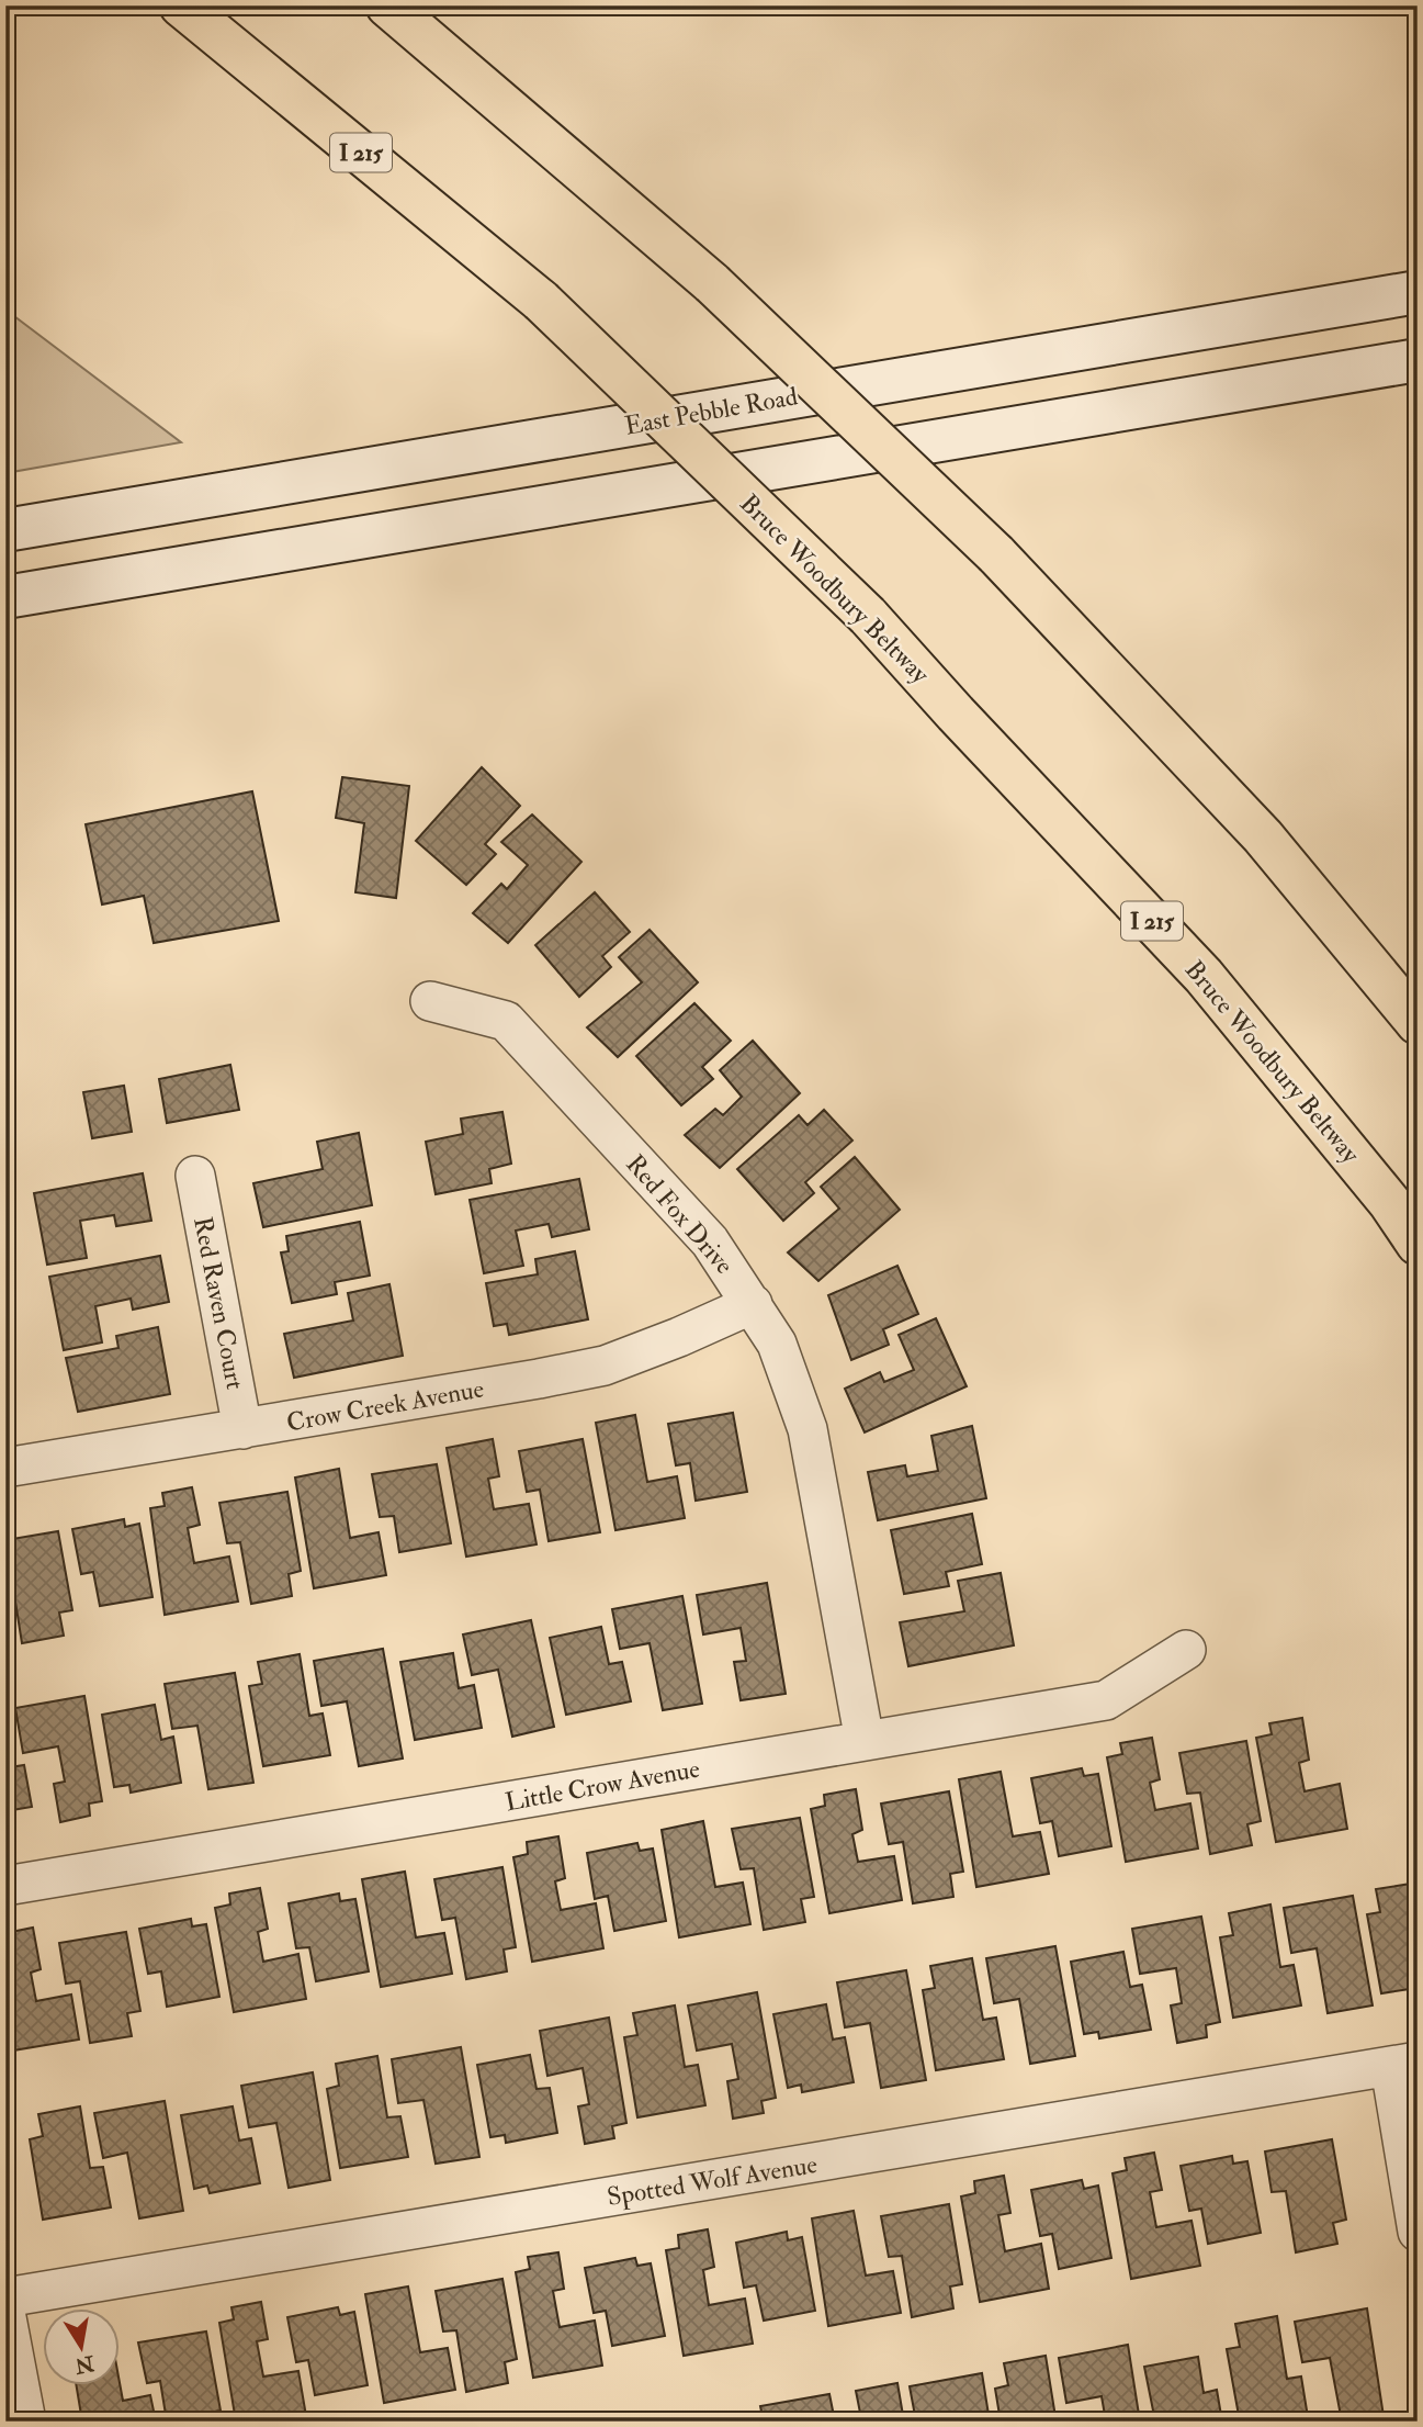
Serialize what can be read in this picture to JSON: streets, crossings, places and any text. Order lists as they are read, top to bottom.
{
  "streets": {
    "highway": ["I 215", "Bruce Woodbury Beltway"],
    "main road": ["East Pebble Road"],
    "street": [
      "Red Fox Drive",
      "Red Raven Court",
      "Crow Creek Avenue",
      "Little Crow Avenue",
      "Spotted Wolf Avenue"
    ]
  },
  "crossings": [
    ["Red Fox Drive", "Crow Creek Avenue"],
    ["Red Fox Drive", "Little Crow Avenue"],
    ["Red Raven Court", "Crow Creek Avenue"]
  ],
  "north": "bottom"
}
